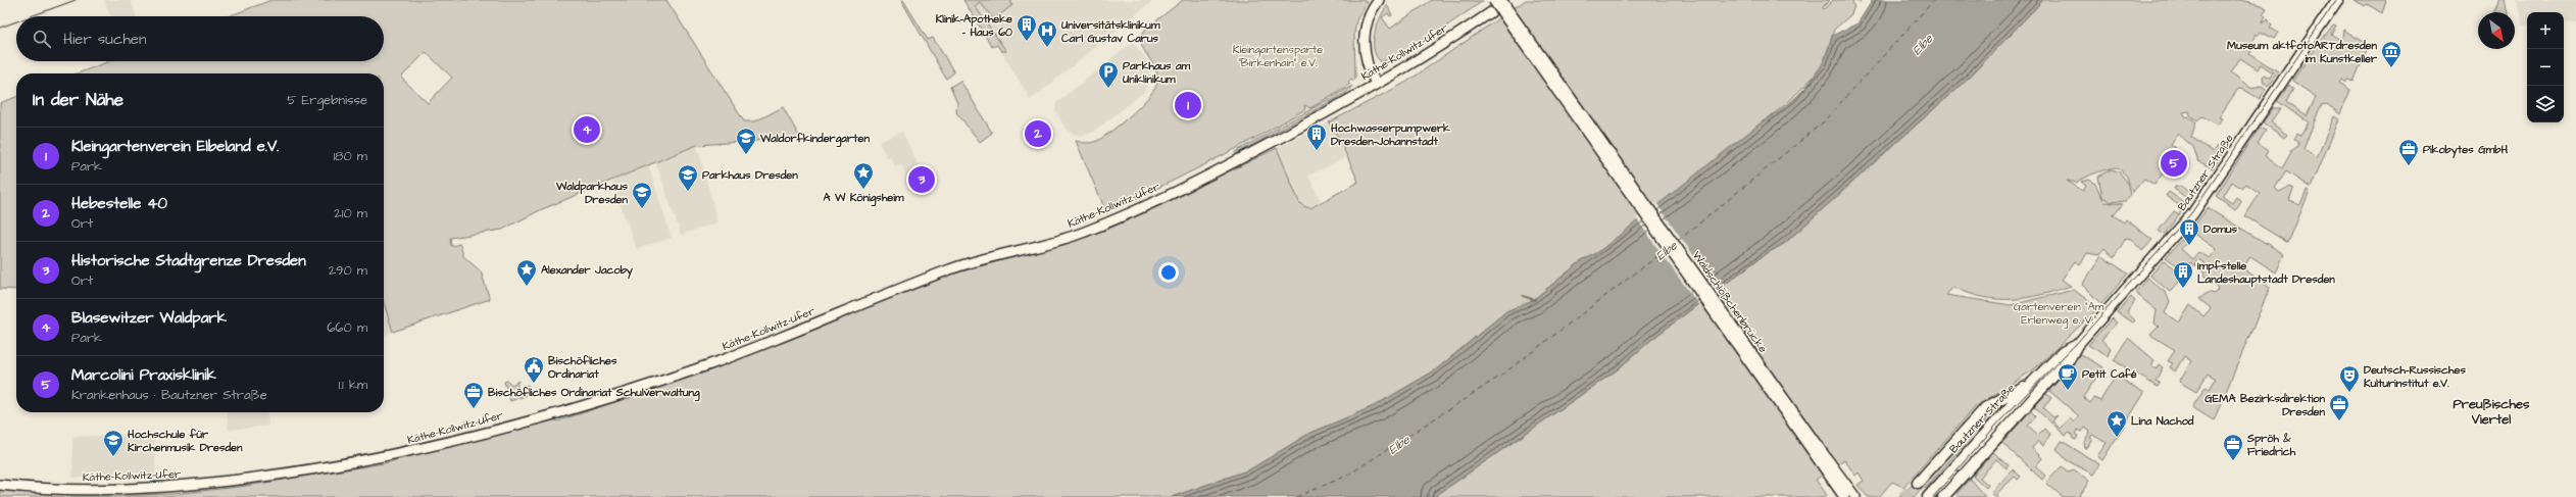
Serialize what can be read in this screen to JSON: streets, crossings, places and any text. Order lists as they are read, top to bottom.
{
  "streets": {
    "main road": ["Käthe-Kollwitz-Ufer", "Bautzner Straße", "Waldschlößchenbrücke"]
  },
  "districts": ["Preußisches Viertel"],
  "water": ["Elbe"],
  "parks": ["Kleingartensparte \"Birkenhain\" e.V.", "Gartenverein \"Am Erlenweg e. V.\""],
  "places": {
    "building": [
      "Klinik-Apotheke - Haus 60",
      "Hochwasserpumpwerk Dresden-Johannstadt",
      "Domus",
      "Impfstelle Landeshauptstadt Dresden"
    ],
    "hospital": ["Universitätsklinikum Carl Gustav Carus"],
    "museum": ["Museum aktfotoARTdresden im Kunstkeller"],
    "parking": ["Parkhaus am Uniklinikum"],
    "school or university": [
      "Waldorfkindergarten",
      "Parkhaus Dresden",
      "Waldparkhaus Dresden",
      "Hochschule für Kirchenmusik Dresden"
    ],
    "office": [
      "Pikobytes GmbH",
      "Bischöfliches Ordinariat Schulverwaltung",
      "GEMA Bezirksdirektion Dresden",
      "Spröh & Friedrich"
    ],
    "place": ["A W Königsheim", "Alexander Jacoby", "Lina Nachod"],
    "public building": ["Bischöfliches Ordinariat"],
    "cafe": ["Petit Café"],
    "theatre": ["Deutsch-Russisches Kulturinstitut e.V."]
  },
  "north": "bottom right",
  "page": {
    "map_buttons": ["+", "−"],
    "search": "Hier suchen",
    "heading": ["In der Nähe", "5 Ergebnisse"],
    "pins": [
      "1",
      "4",
      "2",
      "5",
      "3"
    ],
    "list": [
      {
        "mark": "1",
        "name": "Kleingartenverein Elbeland e.V.",
        "note": "Park",
        "value": "180 m"
      },
      {
        "mark": "2",
        "name": "Hebestelle 40",
        "note": "Ort",
        "value": "210 m"
      },
      {
        "mark": "3",
        "name": "Historische Stadtgrenze Dresden",
        "note": "Ort",
        "value": "290 m"
      },
      {
        "mark": "4",
        "name": "Blasewitzer Waldpark",
        "note": "Park",
        "value": "660 m"
      },
      {
        "mark": "5",
        "name": "Marcolini Praxisklinik",
        "note": "Krankenhaus · Bautzner Straße",
        "value": "1.1 km"
      }
    ]
  }
}
